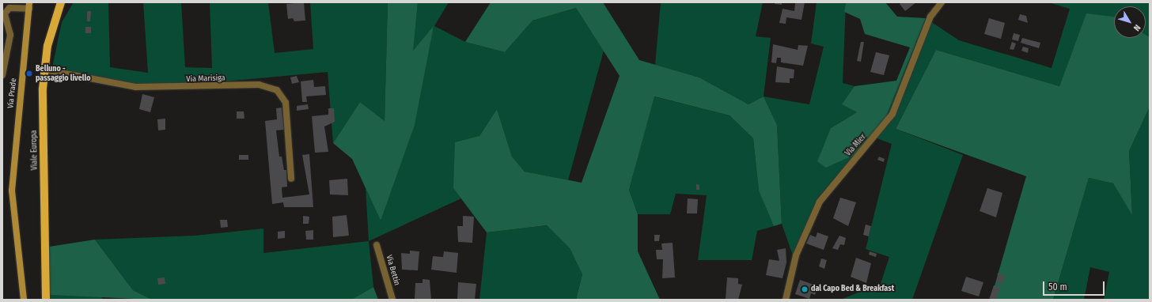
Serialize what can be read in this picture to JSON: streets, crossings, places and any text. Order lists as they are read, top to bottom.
{
  "streets": {
    "main road": ["Via Prade", "Viale Europa"],
    "street": ["Via Marisiga", "Via Mier", "Via Bettin"]
  },
  "crossings": [
    ["Via Marisiga", "Viale Europa"]
  ],
  "places": ["Belluno - passaggio livello", "dal Capo Bed & Breakfast"],
  "scale_bar": "50 m",
  "north": "bottom right"
}
